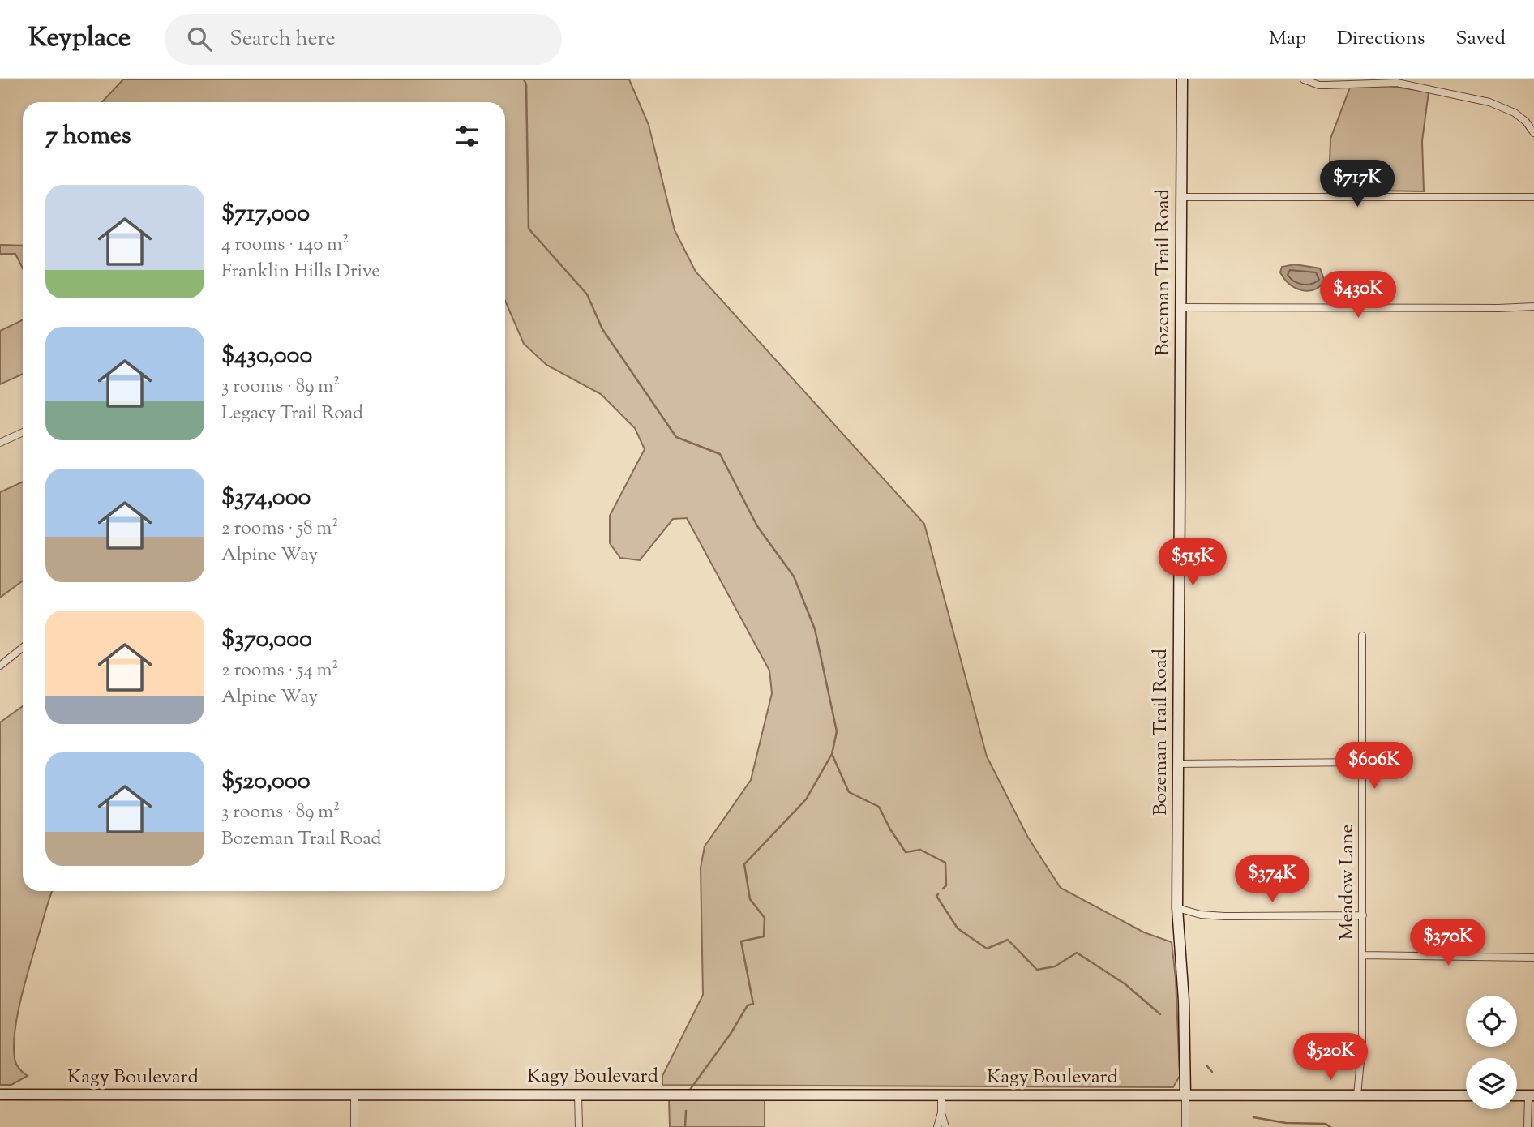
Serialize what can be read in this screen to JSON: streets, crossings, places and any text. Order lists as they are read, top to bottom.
{
  "streets": {
    "main road": ["Bozeman Trail Road", "Kagy Boulevard"],
    "street": ["Meadow Lane"]
  },
  "crossings": [
    ["Bozeman Trail Road", "Kagy Boulevard"]
  ],
  "page": {
    "header": "Keyplace",
    "search": "Search here",
    "nav": ["Map", "Directions", "Saved"],
    "heading": "7 homes",
    "price": [
      "$717K",
      "$430K",
      "$515K",
      "$606K",
      "$374K",
      "$370K",
      "$520K"
    ],
    "list": [
      {
        "name": "$717,000",
        "note": "4 rooms · 140 m² · Franklin Hills Drive"
      },
      {
        "name": "$430,000",
        "note": "3 rooms · 89 m² · Legacy Trail Road"
      },
      {
        "name": "$374,000",
        "note": "2 rooms · 58 m² · Alpine Way"
      },
      {
        "name": "$370,000",
        "note": "2 rooms · 54 m² · Alpine Way"
      },
      {
        "name": "$520,000",
        "note": "3 rooms · 89 m² · Bozeman Trail Road"
      }
    ]
  }
}
